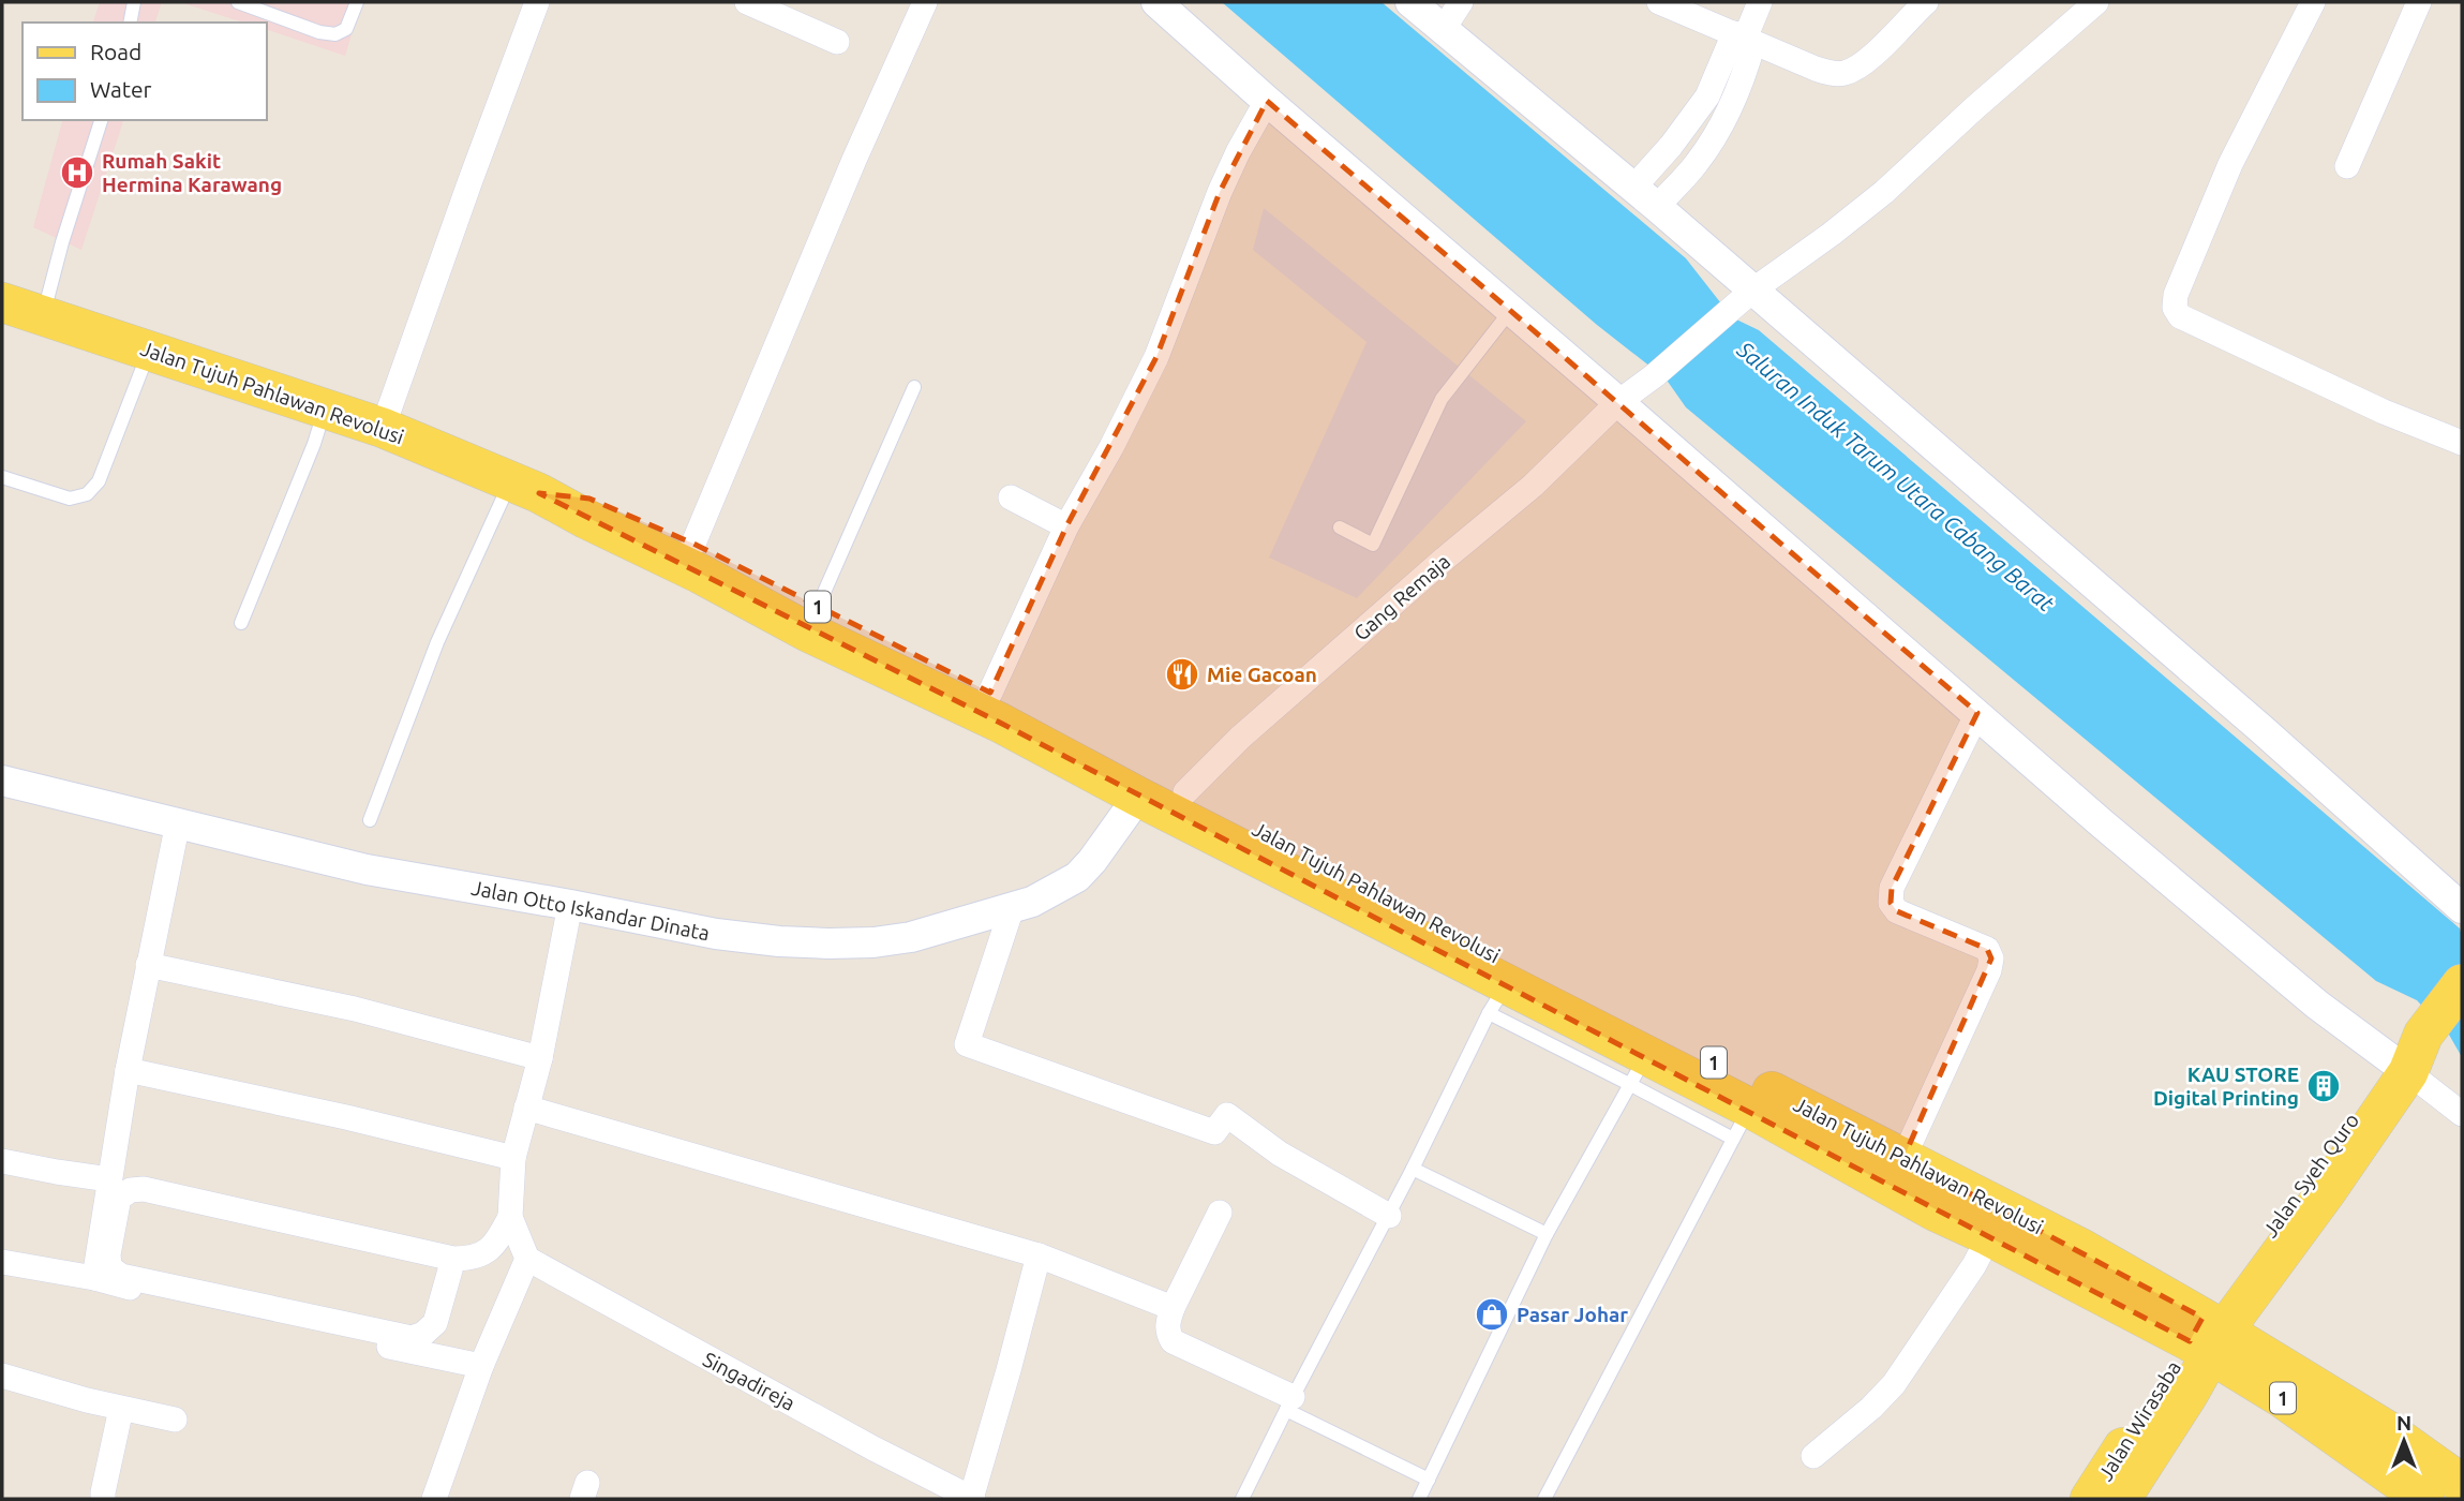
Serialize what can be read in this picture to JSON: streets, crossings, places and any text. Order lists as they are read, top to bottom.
{
  "streets": {
    "main road": [
      "Jalan Tujuh Pahlawan Revolusi",
      "1",
      "Jalan Syeh Quro",
      "Jalan Wirasaba"
    ],
    "street": ["Gang Remaja", "Jalan Otto Iskandar Dinata", "Singadireja"]
  },
  "crossings": [
    ["Jalan Tujuh Pahlawan Revolusi", "Gang Remaja"],
    ["Jalan Tujuh Pahlawan Revolusi", "1"],
    ["Jalan Tujuh Pahlawan Revolusi", "Jalan Otto Iskandar Dinata"],
    ["Jalan Tujuh Pahlawan Revolusi", "Jalan Syeh Quro"],
    ["Jalan Tujuh Pahlawan Revolusi", "Jalan Wirasaba"],
    ["1", "Jalan Syeh Quro"],
    ["1", "Jalan Wirasaba"],
    ["Jalan Syeh Quro", "Jalan Wirasaba"]
  ],
  "water": ["Saluran Induk Tarum Utara Cabang Barat"],
  "places": {
    "hospital": ["Rumah Sakit Hermina Karawang"],
    "restaurant": ["Mie Gacoan"],
    "building": ["KAU STORE Digital Printing"],
    "shop": ["Pasar Johar"]
  },
  "legend": ["Road", "Water"],
  "north": "top"
}
